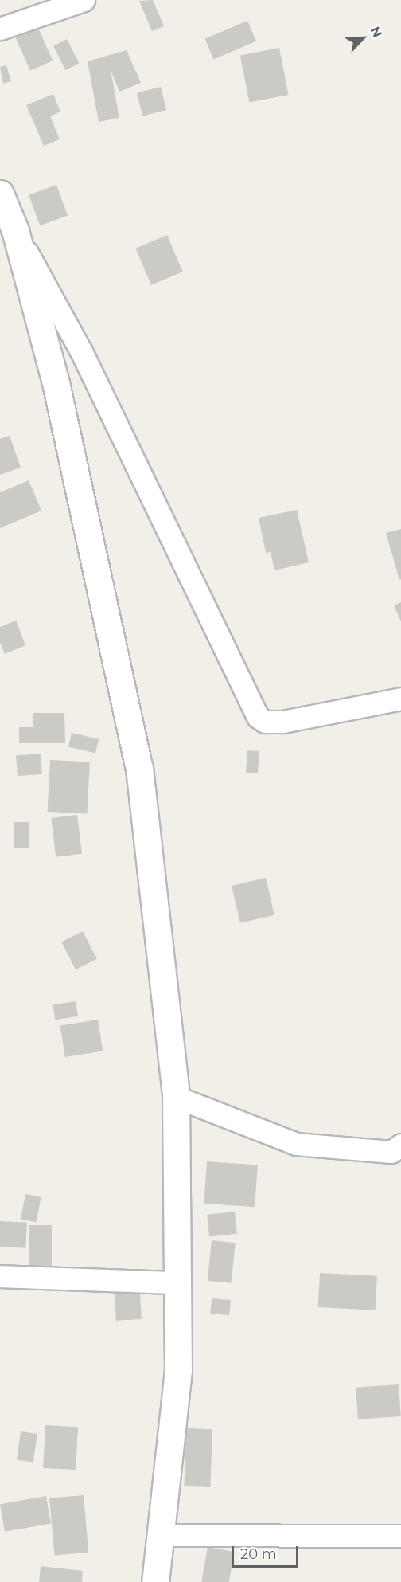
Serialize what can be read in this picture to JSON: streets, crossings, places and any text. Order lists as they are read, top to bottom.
{
  "scale_bar": "20 m",
  "north": "top right"
}
